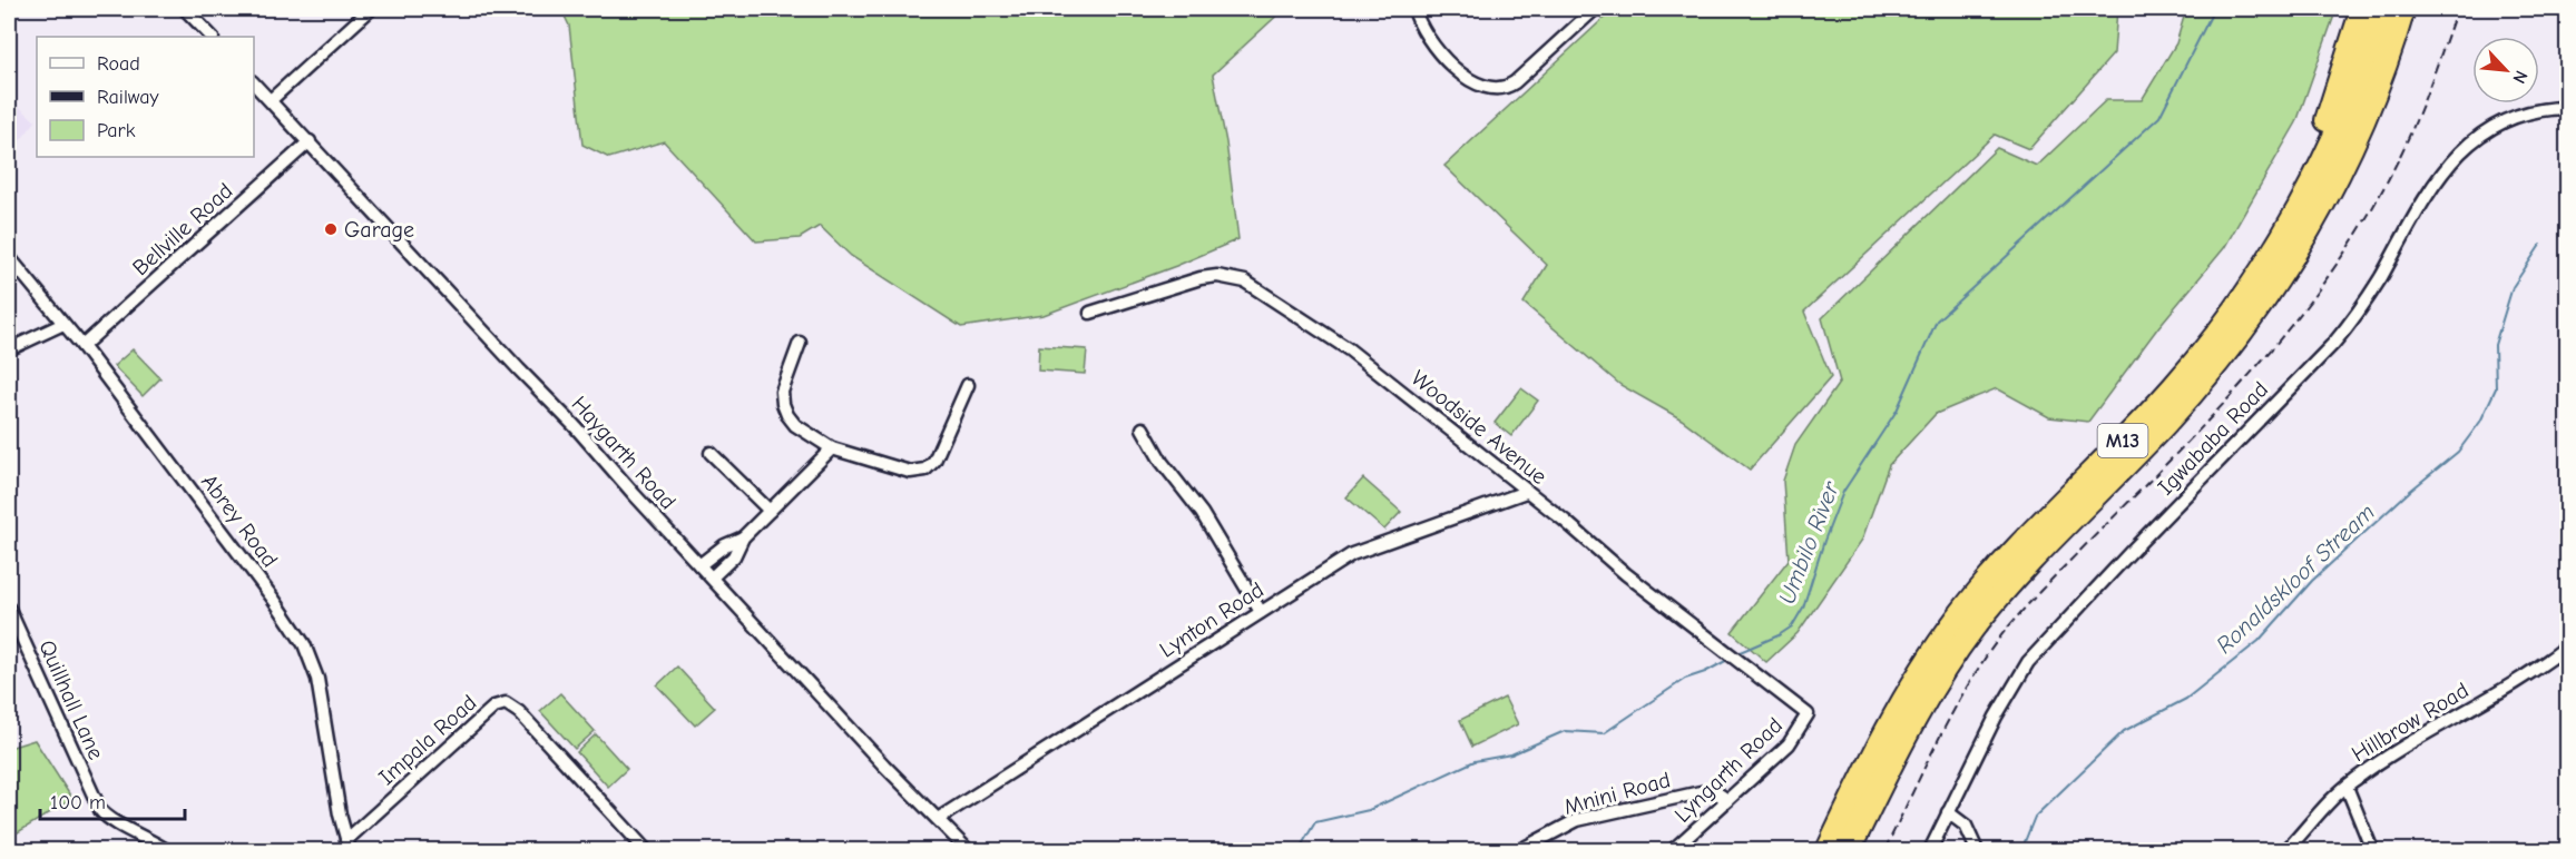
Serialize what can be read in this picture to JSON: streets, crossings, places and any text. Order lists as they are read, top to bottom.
{
  "streets": {
    "highway": ["M13"],
    "street": [
      "Bellville Road",
      "Woodside Avenue",
      "Igwababa Road",
      "Haygarth Road",
      "Abrey Road",
      "Lynton Road",
      "Quillhall Lane",
      "Hillbrow Road",
      "Impala Road",
      "Lyngarth Road",
      "Mnini Road"
    ]
  },
  "crossings": [
    ["Bellville Road", "Haygarth Road"],
    ["Bellville Road", "Abrey Road"],
    ["Woodside Avenue", "Lynton Road"],
    ["Woodside Avenue", "Lyngarth Road"],
    ["Haygarth Road", "Lynton Road"],
    ["Abrey Road", "Impala Road"],
    ["Lyngarth Road", "Mnini Road"]
  ],
  "water": ["Umbilo River", "Ronaldskloof Stream"],
  "places": ["Garage"],
  "legend": ["Road", "Railway", "Park"],
  "scale_bar": "100 m",
  "north": "bottom right"
}
